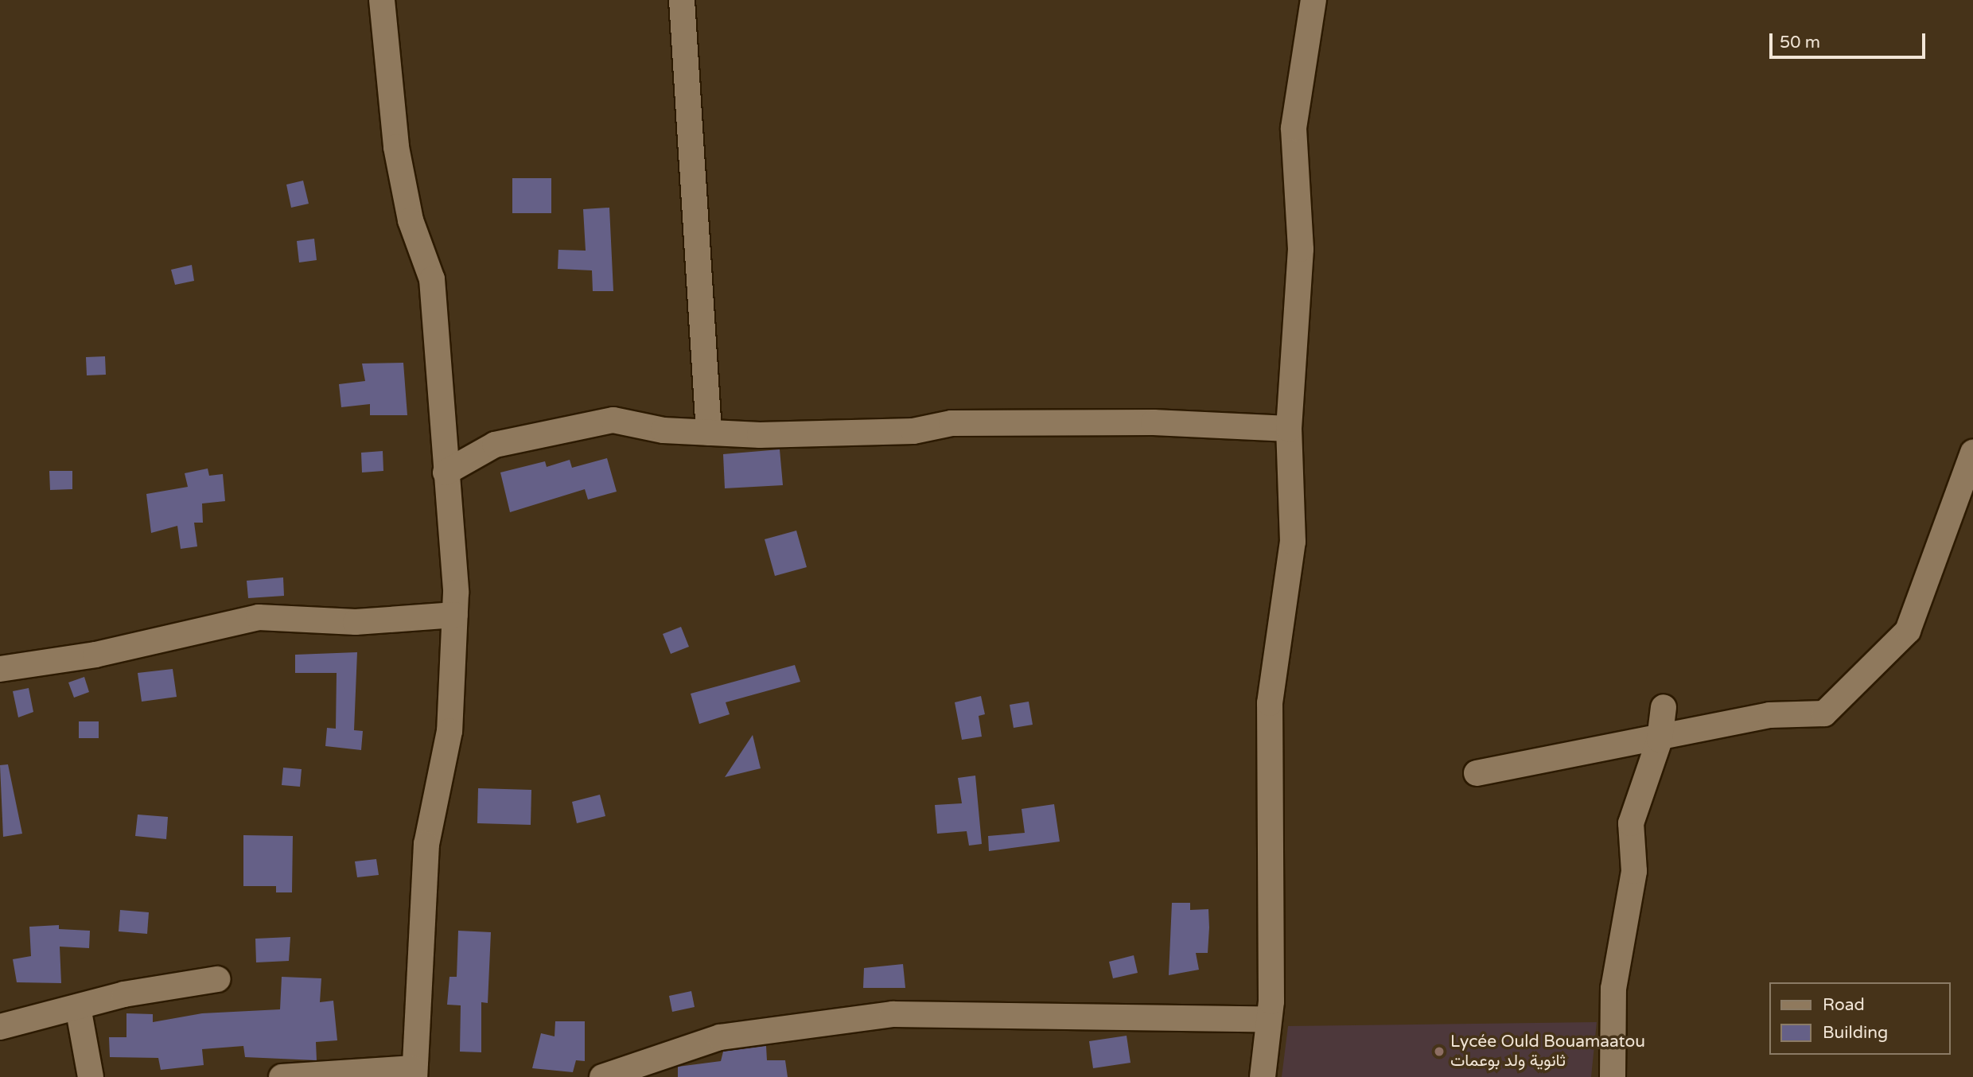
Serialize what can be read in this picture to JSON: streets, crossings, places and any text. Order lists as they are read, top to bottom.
{
  "places": ["Lycée Ould Bouamaatou ثانوية ولد بوعمات"],
  "legend": ["Road", "Building"],
  "scale_bar": "50 m"
}
